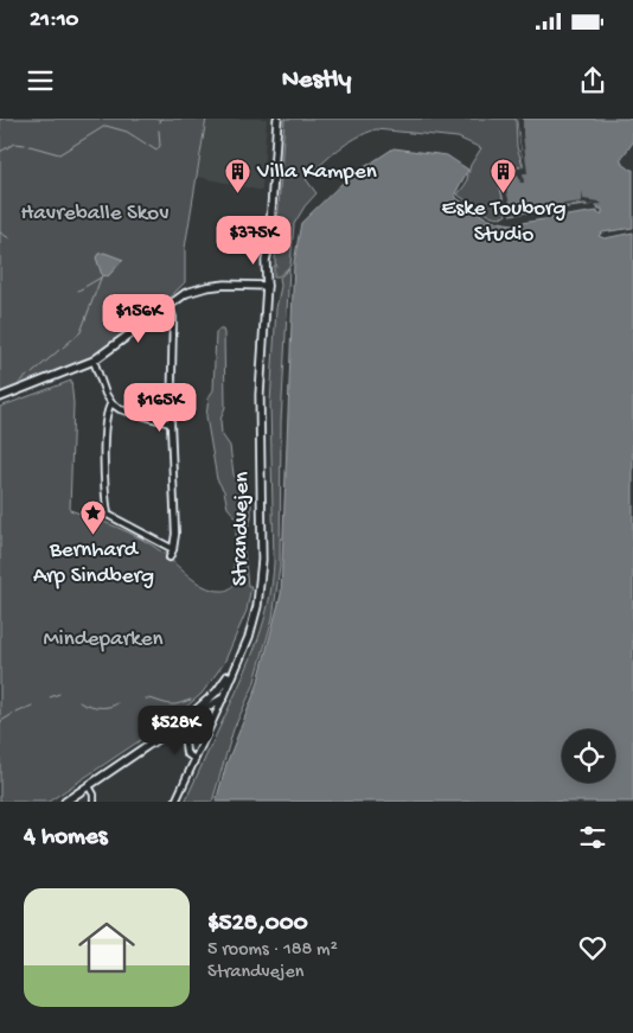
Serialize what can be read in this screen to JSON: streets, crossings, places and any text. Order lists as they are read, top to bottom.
{
  "streets": {
    "street": ["Strandvejen"]
  },
  "parks": ["Havreballe Skov", "Mindeparken"],
  "places": {
    "building": ["Villa Kampen", "Eske Touborg Studio"],
    "place": ["Bernhard Arp Sindberg"]
  },
  "page": {
    "status": "21:10",
    "header": "Nestly",
    "price": [
      "$375K",
      "$156K",
      "$165K",
      "$528K"
    ],
    "heading": "4 homes",
    "list": [
      {
        "name": "$528,000",
        "note": "5 rooms · 188 m² · Strandvejen"
      }
    ]
  }
}
